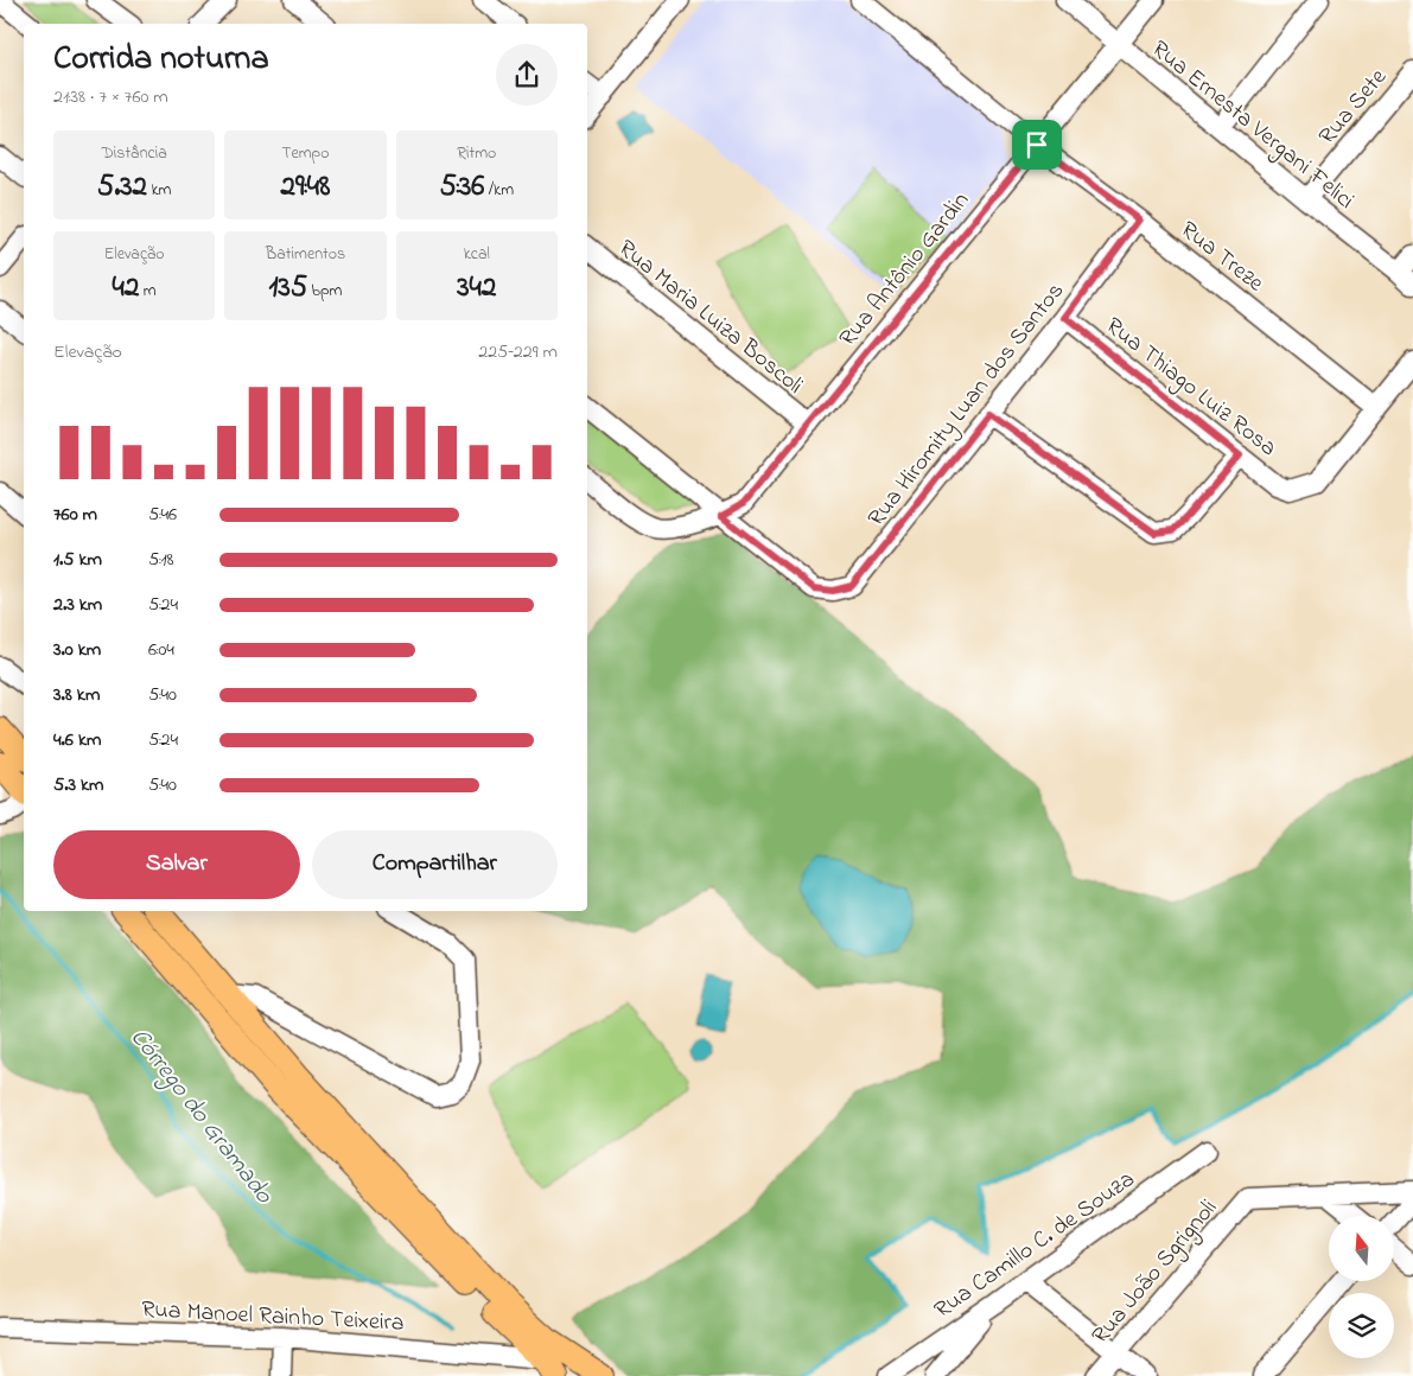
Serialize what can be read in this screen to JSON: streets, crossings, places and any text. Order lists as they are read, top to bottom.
{
  "streets": {
    "street": [
      "Rua Sete",
      "Rua Ernesta Vergani Felici",
      "Rua Treze",
      "Rua Antônio Gardin",
      "Rua Maria Luiza Boscoli",
      "Rua Thiago Luiz Rosa",
      "Rua Hiromity Luan dos Santos",
      "Rua Camillo C. de Souza",
      "Rua João Sgrignoli",
      "Rua Manoel Rainho Teixeira"
    ]
  },
  "crossings": [
    ["Rua Sete", "Rua Ernesta Vergani Felici"],
    ["Rua Ernesta Vergani Felici", "Rua Antônio Gardin"],
    ["Rua Treze", "Rua Antônio Gardin"],
    ["Rua Treze", "Rua Thiago Luiz Rosa"],
    ["Rua Treze", "Rua Hiromity Luan dos Santos"],
    ["Rua Antônio Gardin", "Rua Maria Luiza Boscoli"],
    ["Rua Antônio Gardin", "Rua Hiromity Luan dos Santos"],
    ["Rua Thiago Luiz Rosa", "Rua Hiromity Luan dos Santos"]
  ],
  "water": ["Córrego do Gramado"],
  "north": "top",
  "page": {
    "heading": ["Corrida noturna", "21:38 · 7 × 760 m"],
    "stats": [
      ["Distância", "5.32 km"],
      ["Tempo", "29:48"],
      ["Ritmo", "5:36 /km"],
      ["Elevação", "42 m"],
      ["Batimentos", "135 bpm"],
      ["kcal", "342"]
    ],
    "chart": ["Elevação", "225–229 m"],
    "list": [
      {
        "name": "760 m",
        "note": "5:46"
      },
      {
        "name": "1.5 km",
        "note": "5:18"
      },
      {
        "name": "2.3 km",
        "note": "5:24"
      },
      {
        "name": "3.0 km",
        "note": "6:04"
      },
      {
        "name": "3.8 km",
        "note": "5:40"
      },
      {
        "name": "4.6 km",
        "note": "5:24"
      },
      {
        "name": "5.3 km",
        "note": "5:40"
      }
    ],
    "buttons": ["Salvar", "Compartilhar"]
  }
}
